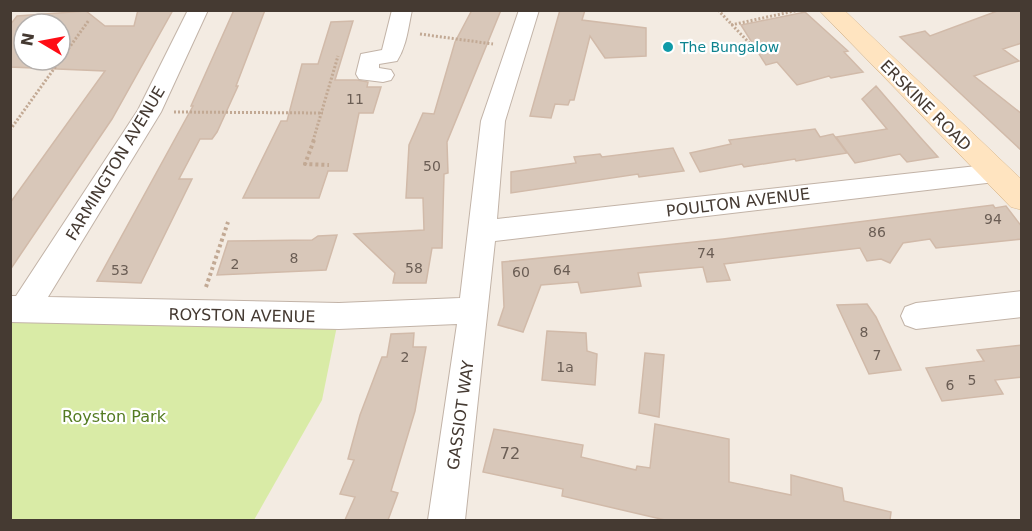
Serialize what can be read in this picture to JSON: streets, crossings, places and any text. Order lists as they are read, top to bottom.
{
  "streets": {
    "street": [
      "ERSKINE ROAD",
      "FARMINGTON AVENUE",
      "POULTON AVENUE",
      "ROYSTON AVENUE",
      "GASSIOT WAY"
    ]
  },
  "crossings": [
    ["ERSKINE ROAD", "POULTON AVENUE"],
    ["FARMINGTON AVENUE", "ROYSTON AVENUE"],
    ["ROYSTON AVENUE", "GASSIOT WAY"]
  ],
  "parks": ["Royston Park"],
  "places": ["The Bungalow"],
  "house_numbers": [
    "11",
    "50",
    "94",
    "86",
    "74",
    "8",
    "2",
    "58",
    "53",
    "64",
    "60",
    "8",
    "7",
    "2",
    "1a",
    "5",
    "6",
    "72"
  ],
  "north": "left"
}
